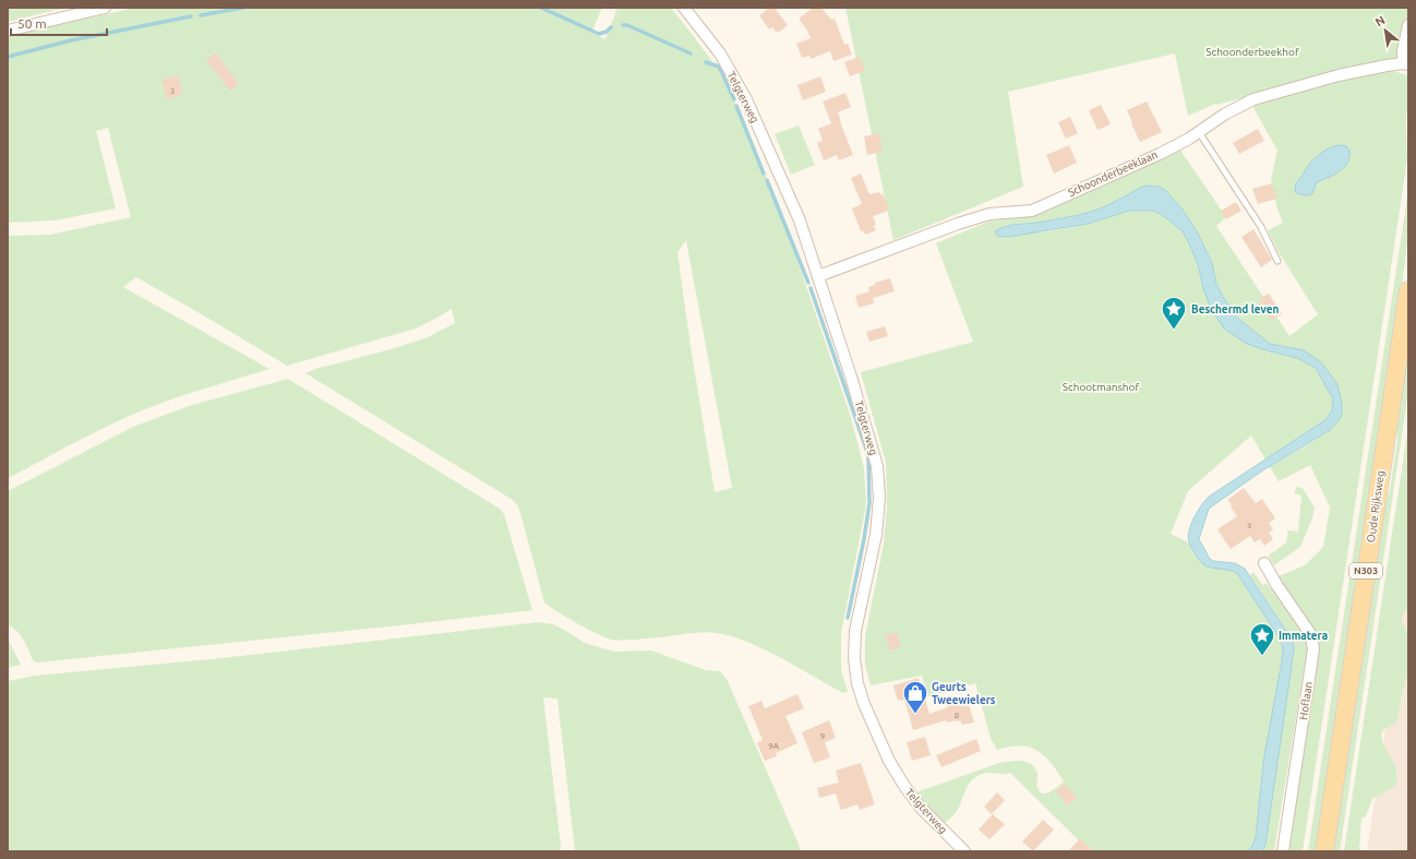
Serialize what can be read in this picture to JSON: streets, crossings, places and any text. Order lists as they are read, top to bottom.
{
  "streets": {
    "main road": ["Oude Rijksweg", "N303"],
    "street": ["Telgterweg", "Schoonderbeeklaan", "Hoflaan"]
  },
  "crossings": [
    ["Telgterweg", "Schoonderbeeklaan"]
  ],
  "parks": ["Schoonderbeekhof", "Schootmanshof"],
  "places": {
    "place": ["Beschermd leven", "Immatera"],
    "shop": ["Geurts Tweewielers"]
  },
  "house_numbers": [
    "3",
    "3",
    "8",
    "9",
    "9A"
  ],
  "scale_bar": "50 m",
  "north": "top left"
}
